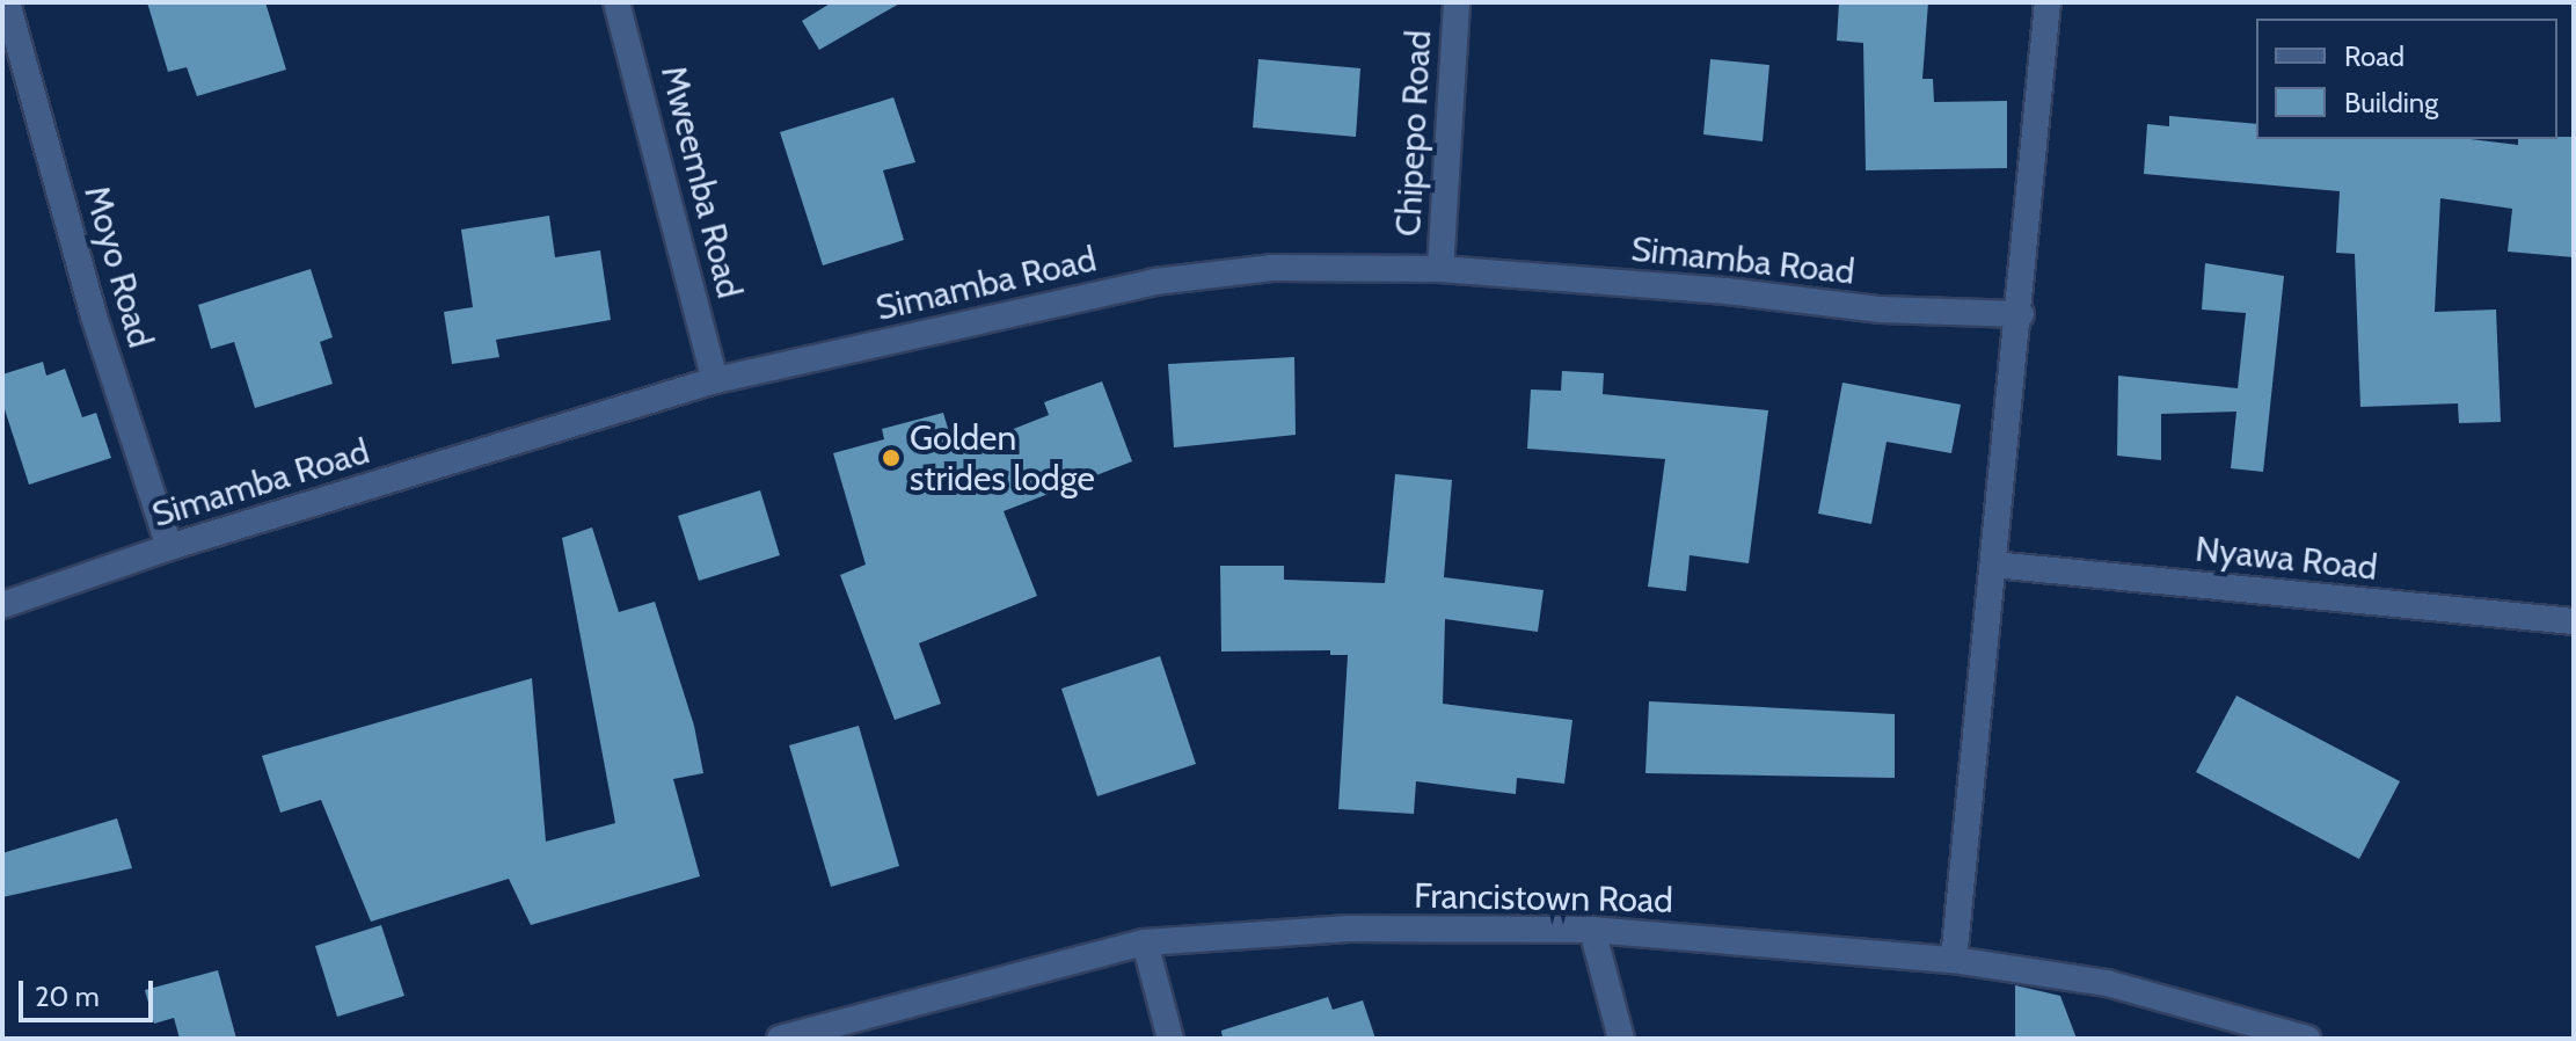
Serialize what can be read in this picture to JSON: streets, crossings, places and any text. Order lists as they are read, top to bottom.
{
  "streets": {
    "street": [
      "Chipepo Road",
      "Mweemba Road",
      "Simamba Road",
      "Moyo Road",
      "Nyawa Road",
      "Francistown Road"
    ]
  },
  "crossings": [
    ["Chipepo Road", "Simamba Road"],
    ["Mweemba Road", "Simamba Road"],
    ["Simamba Road", "Moyo Road"]
  ],
  "places": ["Golden strides lodge"],
  "legend": ["Road", "Building"],
  "scale_bar": "20 m"
}
